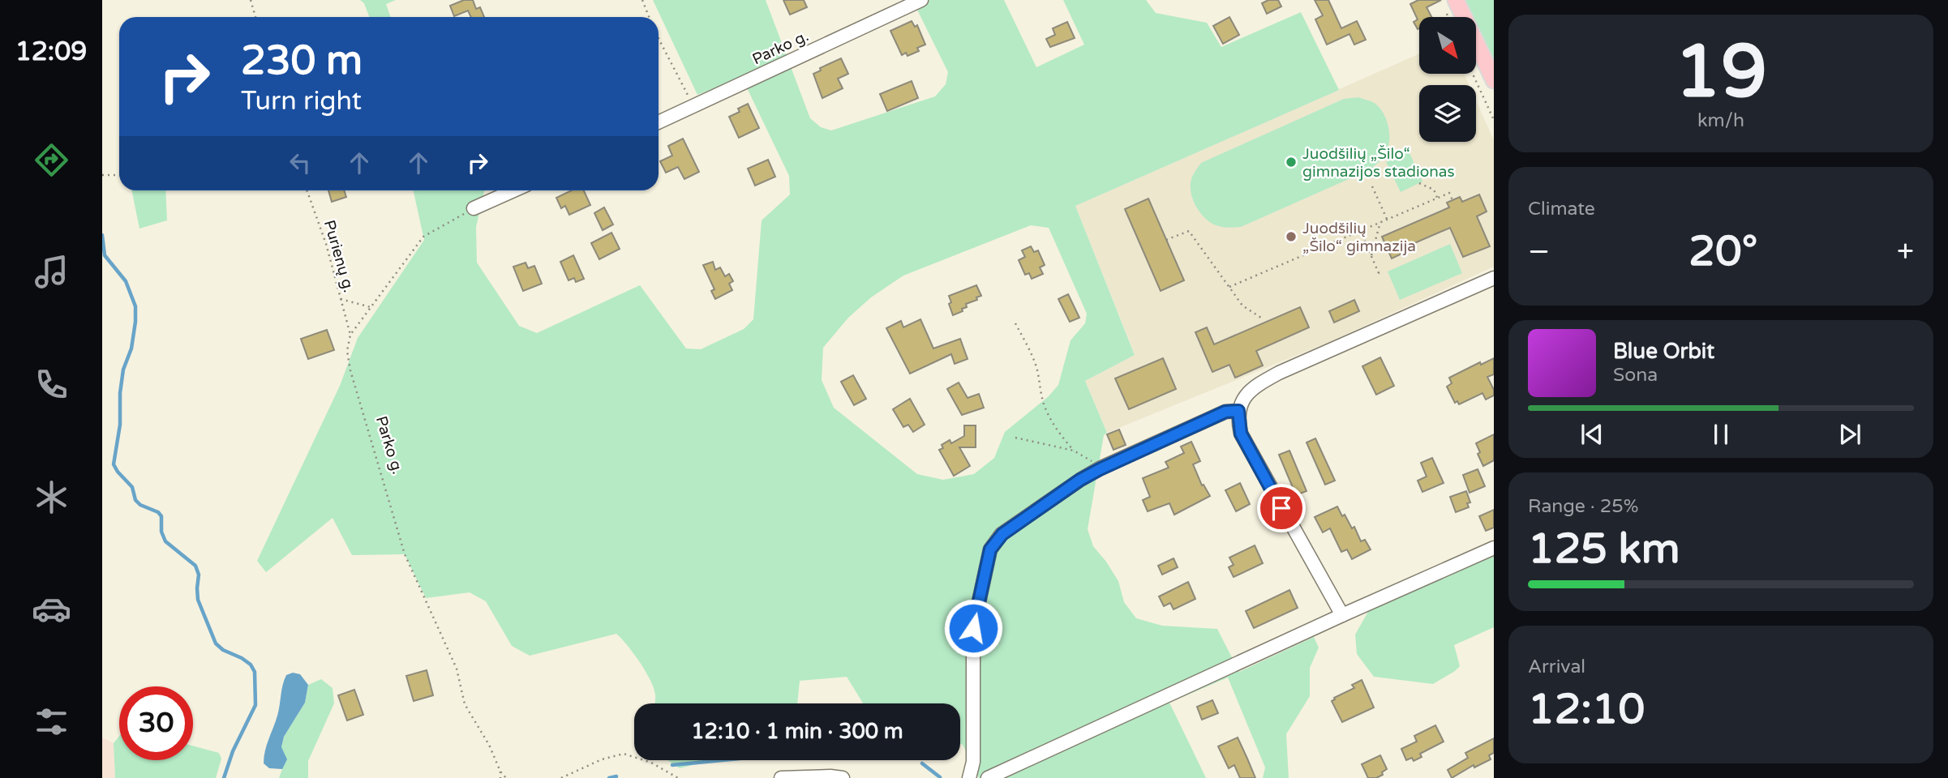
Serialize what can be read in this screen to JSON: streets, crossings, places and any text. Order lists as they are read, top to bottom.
{
  "streets": {
    "street": ["Parko g."],
    "path": ["Purienų g."]
  },
  "crossings": [
    ["Parko g.", "Purienų g."]
  ],
  "places": ["Juodšilių „Šilo“ gimnazijos stadionas", "Juodšilių „Šilo“ gimnazija"],
  "north": "bottom right",
  "page": {
    "tabs": "12:09",
    "tile": [
      ["19", "km/h"],
      "Climate",
      ["Range · 25%", "125 km"],
      ["Arrival", "12:10"]
    ],
    "turn": ["230 m", "Turn right"],
    "heat": ["−", "20°", "+"],
    "song": ["Blue Orbit", "Sona"],
    "limit": "30",
    "trip": "12:10 · 1 min · 300 m"
  }
}
